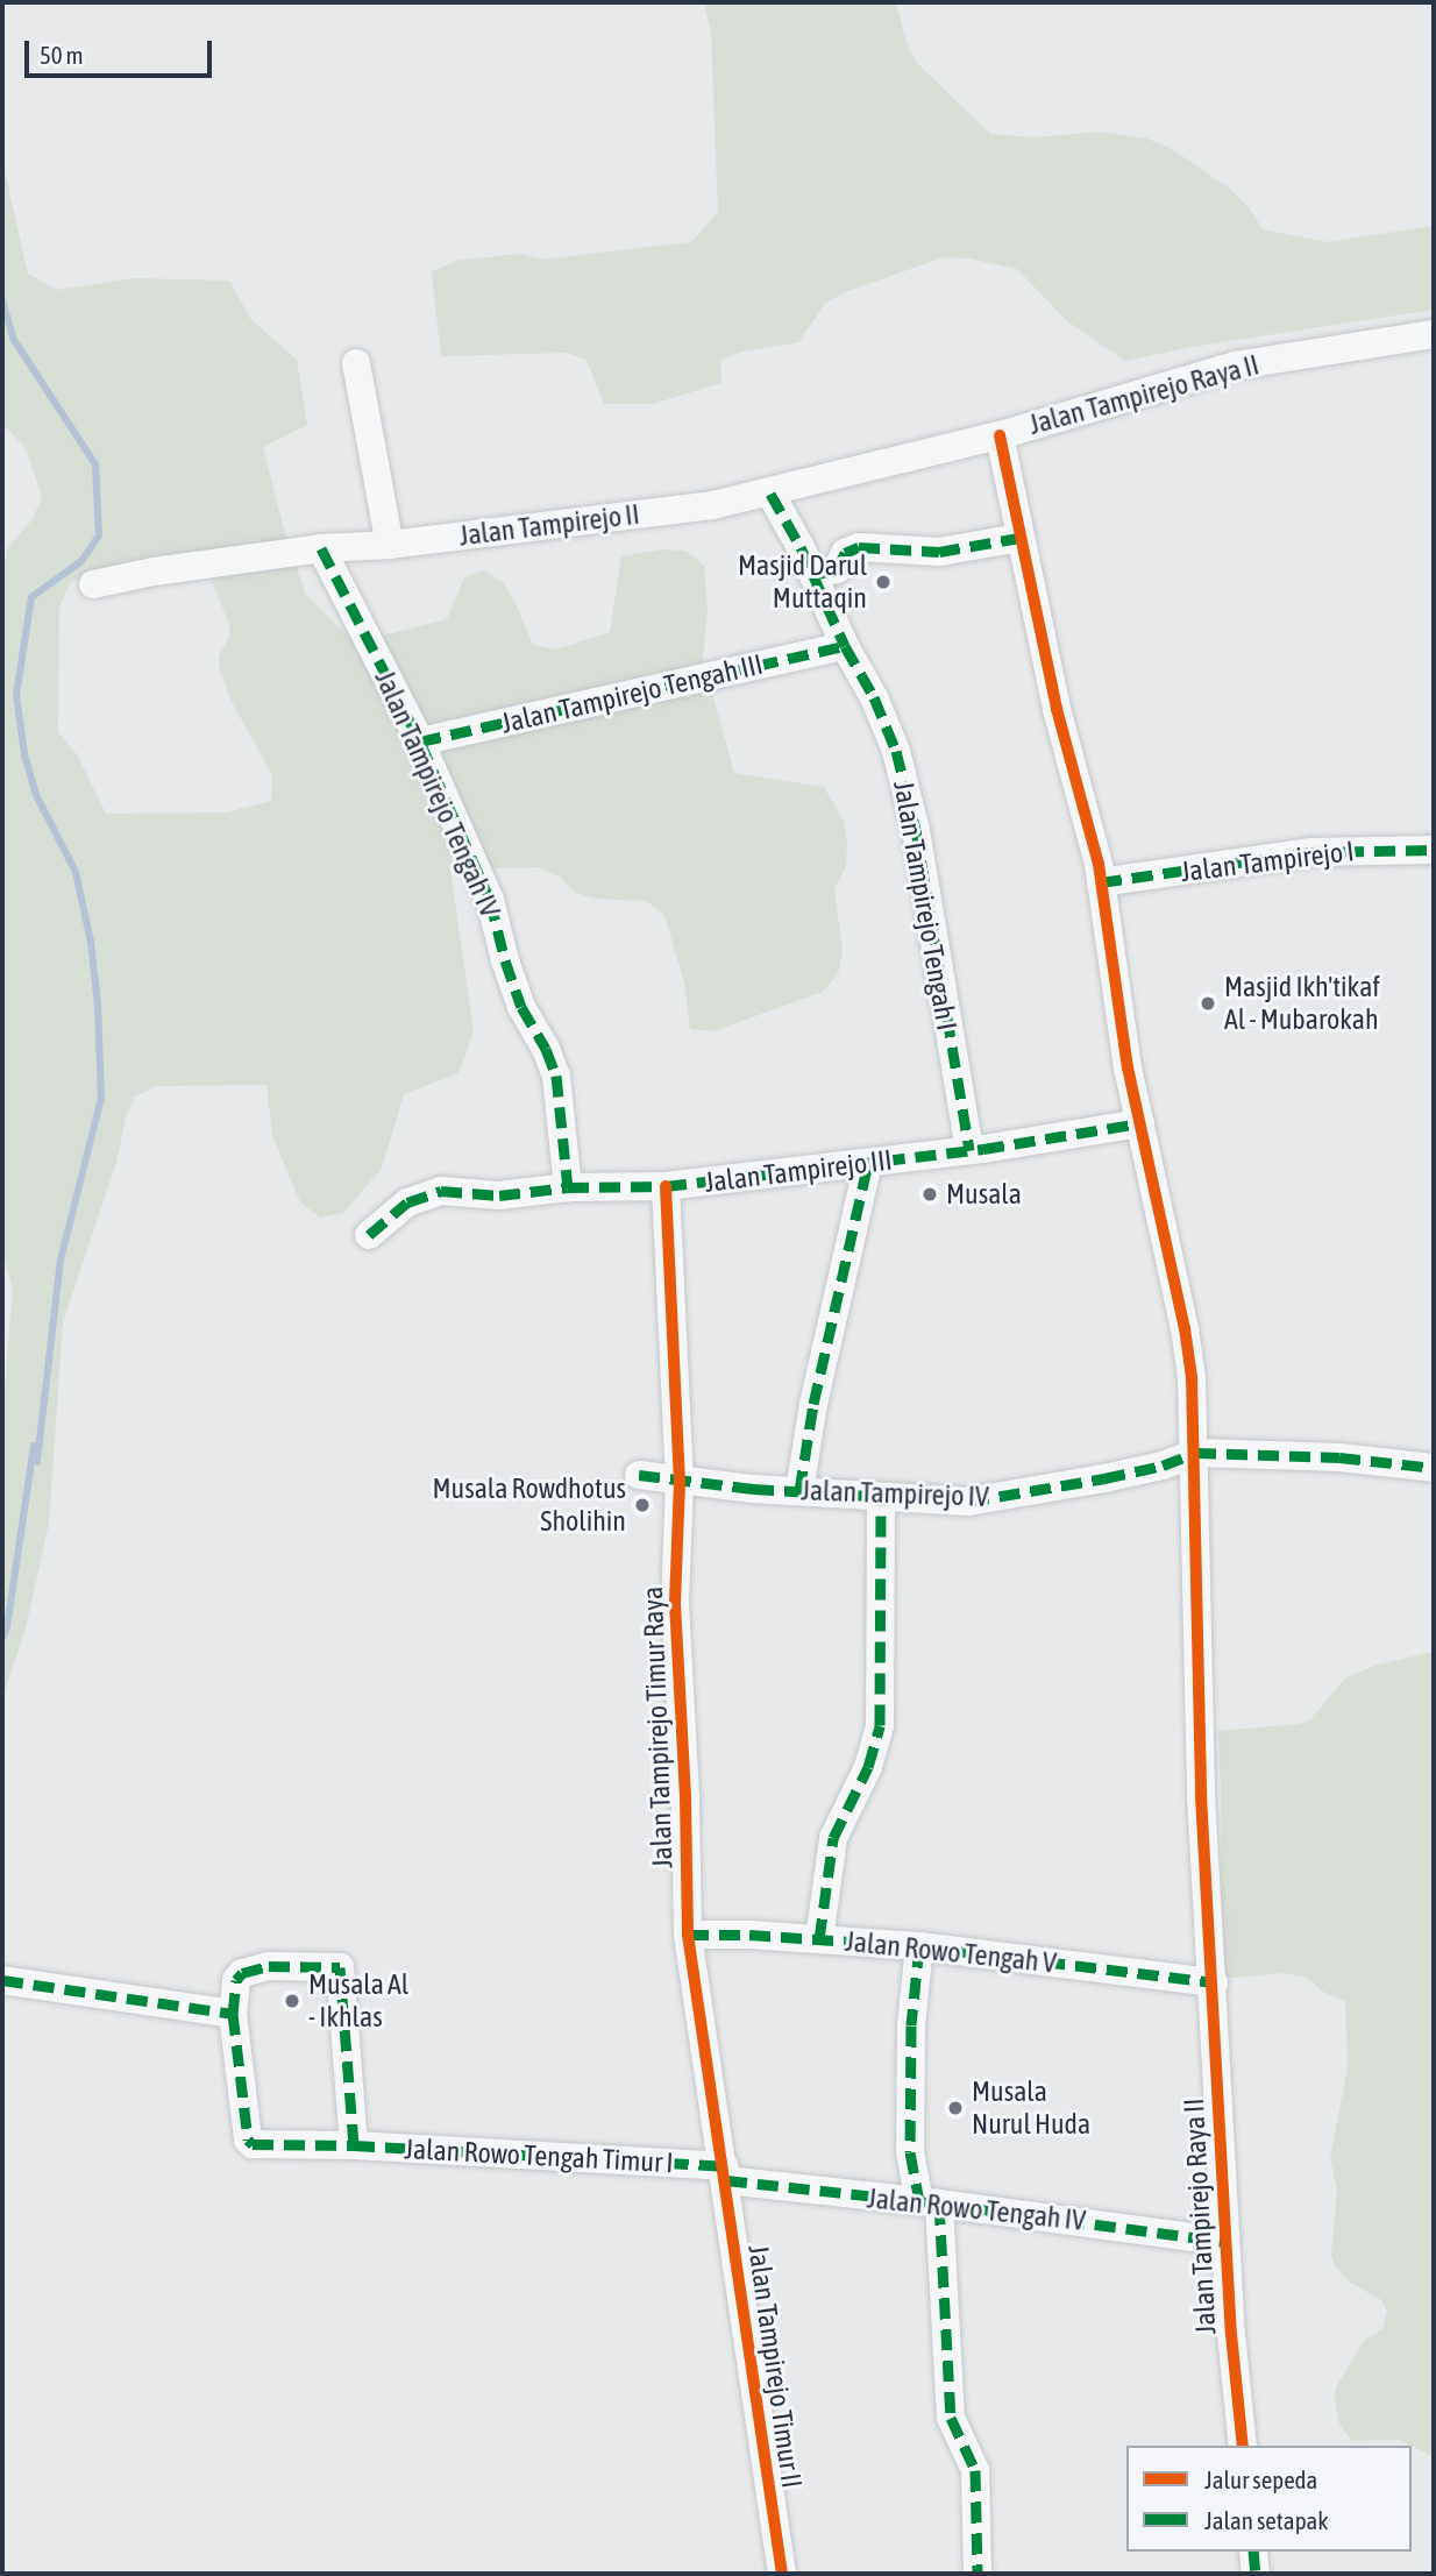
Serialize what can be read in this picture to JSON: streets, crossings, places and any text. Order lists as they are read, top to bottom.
{
  "streets": {
    "street": [
      "Jalan Tampirejo Raya II",
      "Jalan Tampirejo II",
      "Jalan Tampirejo Tengah III",
      "Jalan Tampirejo Tengah IV",
      "Jalan Tampirejo I",
      "Jalan Tampirejo Tengah I",
      "Jalan Tampirejo III",
      "Jalan Tampirejo IV",
      "Jalan Tampirejo Timur Raya",
      "Jalan Rowo Tengah V",
      "Jalan Rowo Tengah Timur I",
      "Jalan Rowo Tengah IV",
      "Jalan Tampirejo Timur II"
    ]
  },
  "crossings": [
    ["Jalan Tampirejo Raya II", "Jalan Tampirejo II"],
    ["Jalan Tampirejo Raya II", "Jalan Tampirejo I"],
    ["Jalan Tampirejo Raya II", "Jalan Tampirejo III"],
    ["Jalan Tampirejo Raya II", "Jalan Tampirejo IV"],
    ["Jalan Tampirejo Raya II", "Jalan Rowo Tengah V"],
    ["Jalan Tampirejo Raya II", "Jalan Rowo Tengah IV"],
    ["Jalan Tampirejo II", "Jalan Tampirejo Tengah IV"],
    ["Jalan Tampirejo II", "Jalan Tampirejo Tengah I"],
    ["Jalan Tampirejo Tengah III", "Jalan Tampirejo Tengah IV"],
    ["Jalan Tampirejo Tengah III", "Jalan Tampirejo Tengah I"],
    ["Jalan Tampirejo Tengah IV", "Jalan Tampirejo III"],
    ["Jalan Tampirejo Tengah I", "Jalan Tampirejo III"],
    ["Jalan Tampirejo III", "Jalan Tampirejo Timur Raya"],
    ["Jalan Tampirejo IV", "Jalan Tampirejo Timur Raya"],
    ["Jalan Tampirejo Timur Raya", "Jalan Rowo Tengah V"],
    ["Jalan Tampirejo Timur Raya", "Jalan Rowo Tengah Timur I"],
    ["Jalan Tampirejo Timur Raya", "Jalan Rowo Tengah IV"],
    ["Jalan Tampirejo Timur Raya", "Jalan Tampirejo Timur II"],
    ["Jalan Rowo Tengah Timur I", "Jalan Rowo Tengah IV"],
    ["Jalan Rowo Tengah Timur I", "Jalan Tampirejo Timur II"],
    ["Jalan Rowo Tengah IV", "Jalan Tampirejo Timur II"]
  ],
  "places": [
    "Masjid Darul Muttaqin",
    "Masjid Ikh'tikaf Al - Mubarokah",
    "Musala",
    "Musala Rowdhotus Sholihin",
    "Musala Al - Ikhlas",
    "Musala Nurul Huda"
  ],
  "legend": ["Jalur sepeda", "Jalan setapak"],
  "scale_bar": "50 m"
}
